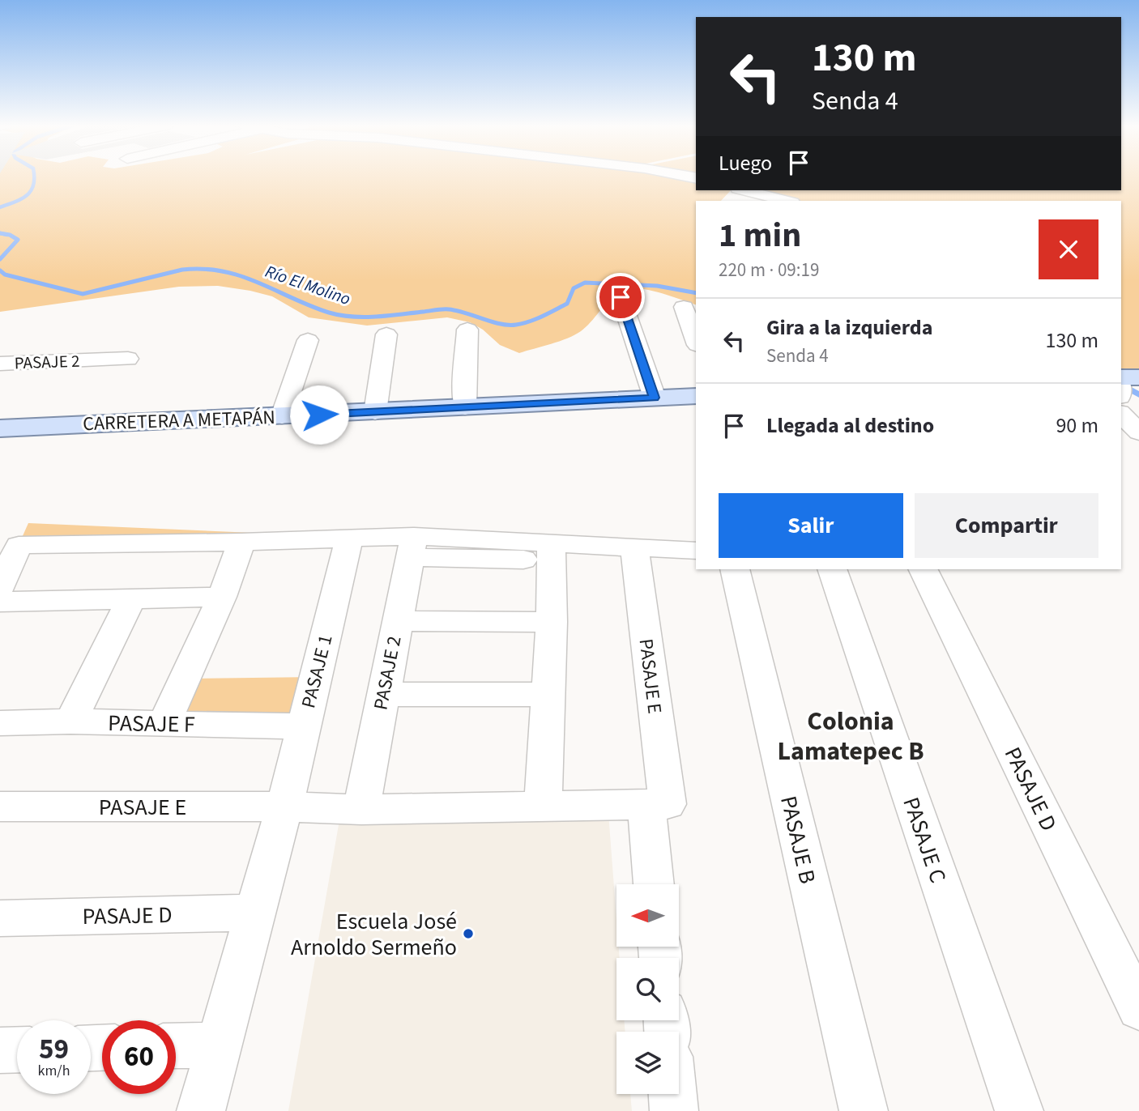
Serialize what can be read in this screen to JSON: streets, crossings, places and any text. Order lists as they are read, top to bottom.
{
  "streets": {
    "main road": ["CARRETERA A METAPÁN"],
    "street": [
      "PASAJE 2",
      "PASAJE 1",
      "PASAJE E",
      "PASAJE F",
      "PASAJE D",
      "PASAJE B",
      "PASAJE C"
    ]
  },
  "crossings": [
    ["PASAJE 2", "PASAJE E"],
    ["PASAJE 1", "PASAJE E"],
    ["PASAJE 1", "PASAJE F"],
    ["PASAJE 1", "PASAJE D"]
  ],
  "districts": ["Colonia Lamatepec B"],
  "water": ["Río El Molino"],
  "places": ["Escuela José Arnoldo Sermeño"],
  "north": "left",
  "page": {
    "turn": ["130 m", "Senda 4"],
    "then": "Luego",
    "heading": ["1 min", "220 m · 09:19"],
    "list": [
      {
        "name": "Gira a la izquierda",
        "note": "Senda 4",
        "value": "130 m"
      },
      {
        "name": "Llegada al destino",
        "value": "90 m"
      }
    ],
    "buttons": ["Salir", "Compartir"],
    "speed": "59 km/h",
    "limit": "60"
  }
}
